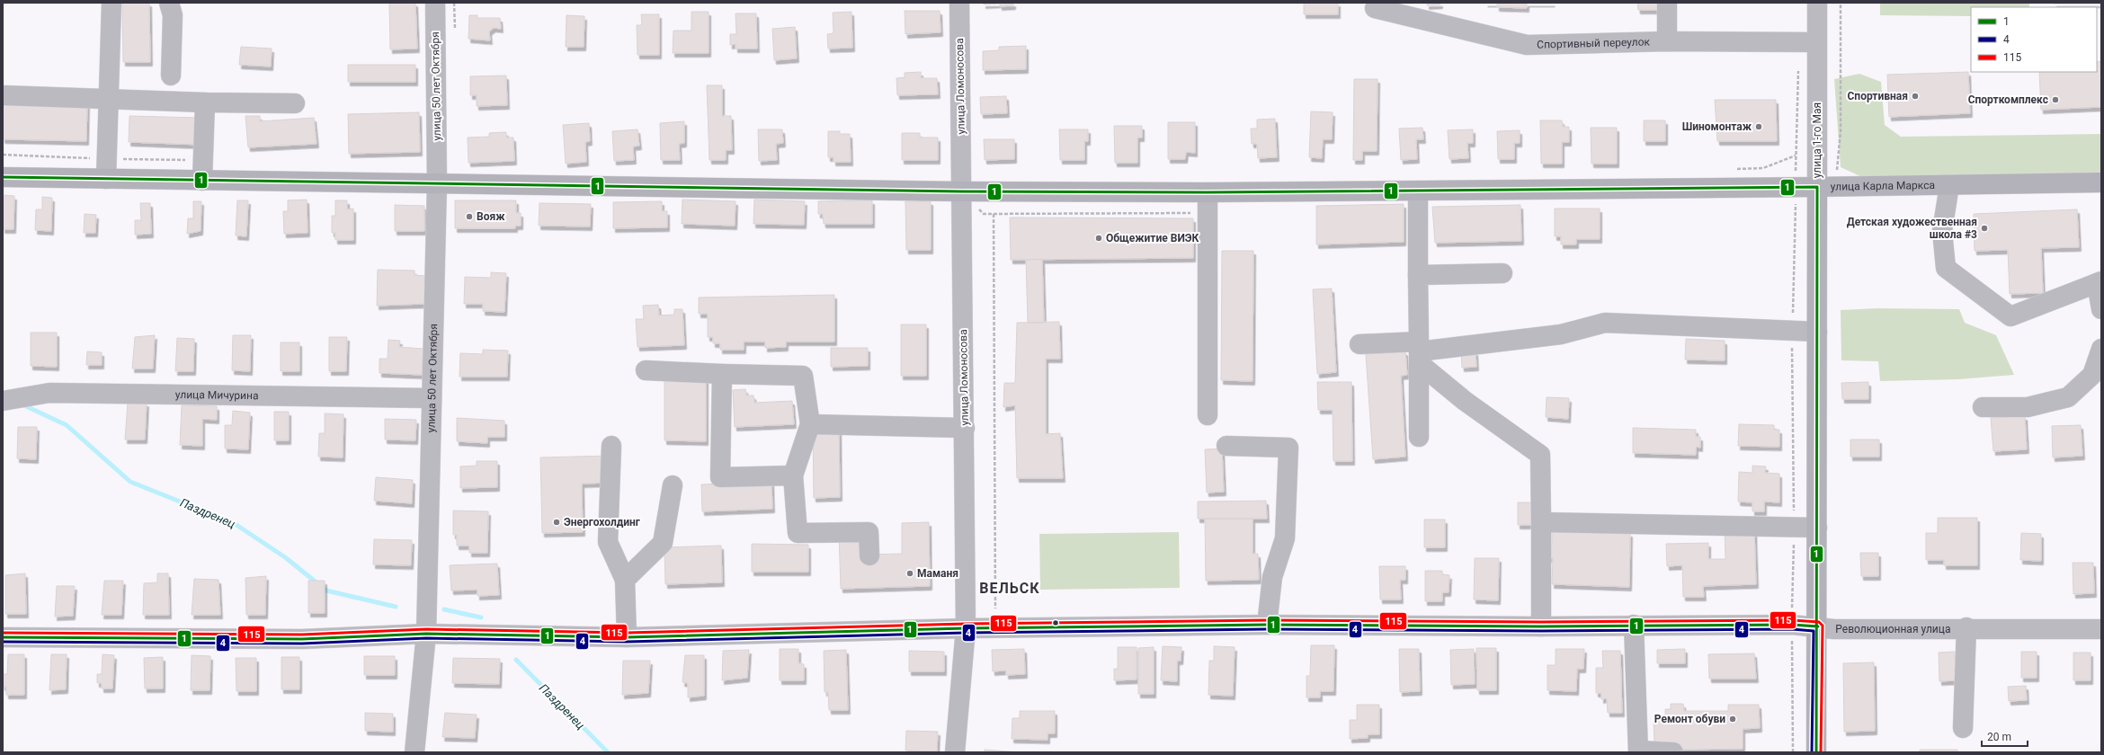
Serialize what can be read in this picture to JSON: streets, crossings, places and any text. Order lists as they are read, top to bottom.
{
  "streets": {
    "main road": ["улица 1-го Мая", "улица Карла Маркса"],
    "street": [
      "Спортивный переулок",
      "улица 50 лет Октября",
      "улица Ломоносова",
      "улица Мичурина",
      "Революционная улица"
    ]
  },
  "crossings": [
    ["Спортивный переулок", "улица 1-го Мая"],
    ["улица 50 лет Октября", "улица Карла Маркса"],
    ["улица 50 лет Октября", "улица Мичурина"],
    ["улица 50 лет Октября", "Революционная улица"],
    ["улица Ломоносова", "улица Карла Маркса"],
    ["улица Ломоносова", "Революционная улица"],
    ["улица 1-го Мая", "улица Карла Маркса"],
    ["улица 1-го Мая", "Революционная улица"]
  ],
  "districts": ["ВЕЛЬСК"],
  "water": ["Паздренец"],
  "places": [
    "Спортивная",
    "Спорткомплекс",
    "Шиномонтаж",
    "Вояж",
    "Детская художественная школа #3",
    "Общежитие ВИЭК",
    "Энергохолдинг",
    "Маманя",
    "Ремонт обуви"
  ],
  "lines": ["transit line 1", "transit line 115", "transit line 4"],
  "legend": ["1", "4", "115"],
  "scale_bar": "20 m"
}
